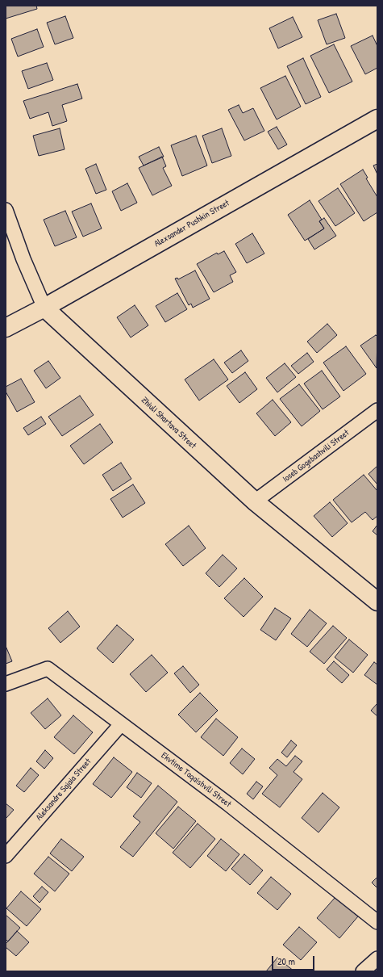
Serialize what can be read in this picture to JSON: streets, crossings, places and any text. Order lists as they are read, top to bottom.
{
  "streets": {
    "street": [
      "Alexsander Pushkin Street",
      "Zhiuli Shartava Street",
      "Ioseb Gogebashvili Street",
      "Ekvtime Taqaishvili Street",
      "Aleksandre Sajaia Street"
    ]
  },
  "crossings": [
    ["Alexsander Pushkin Street", "Zhiuli Shartava Street"],
    ["Zhiuli Shartava Street", "Ioseb Gogebashvili Street"],
    ["Ekvtime Taqaishvili Street", "Aleksandre Sajaia Street"]
  ],
  "scale_bar": "20 m"
}
